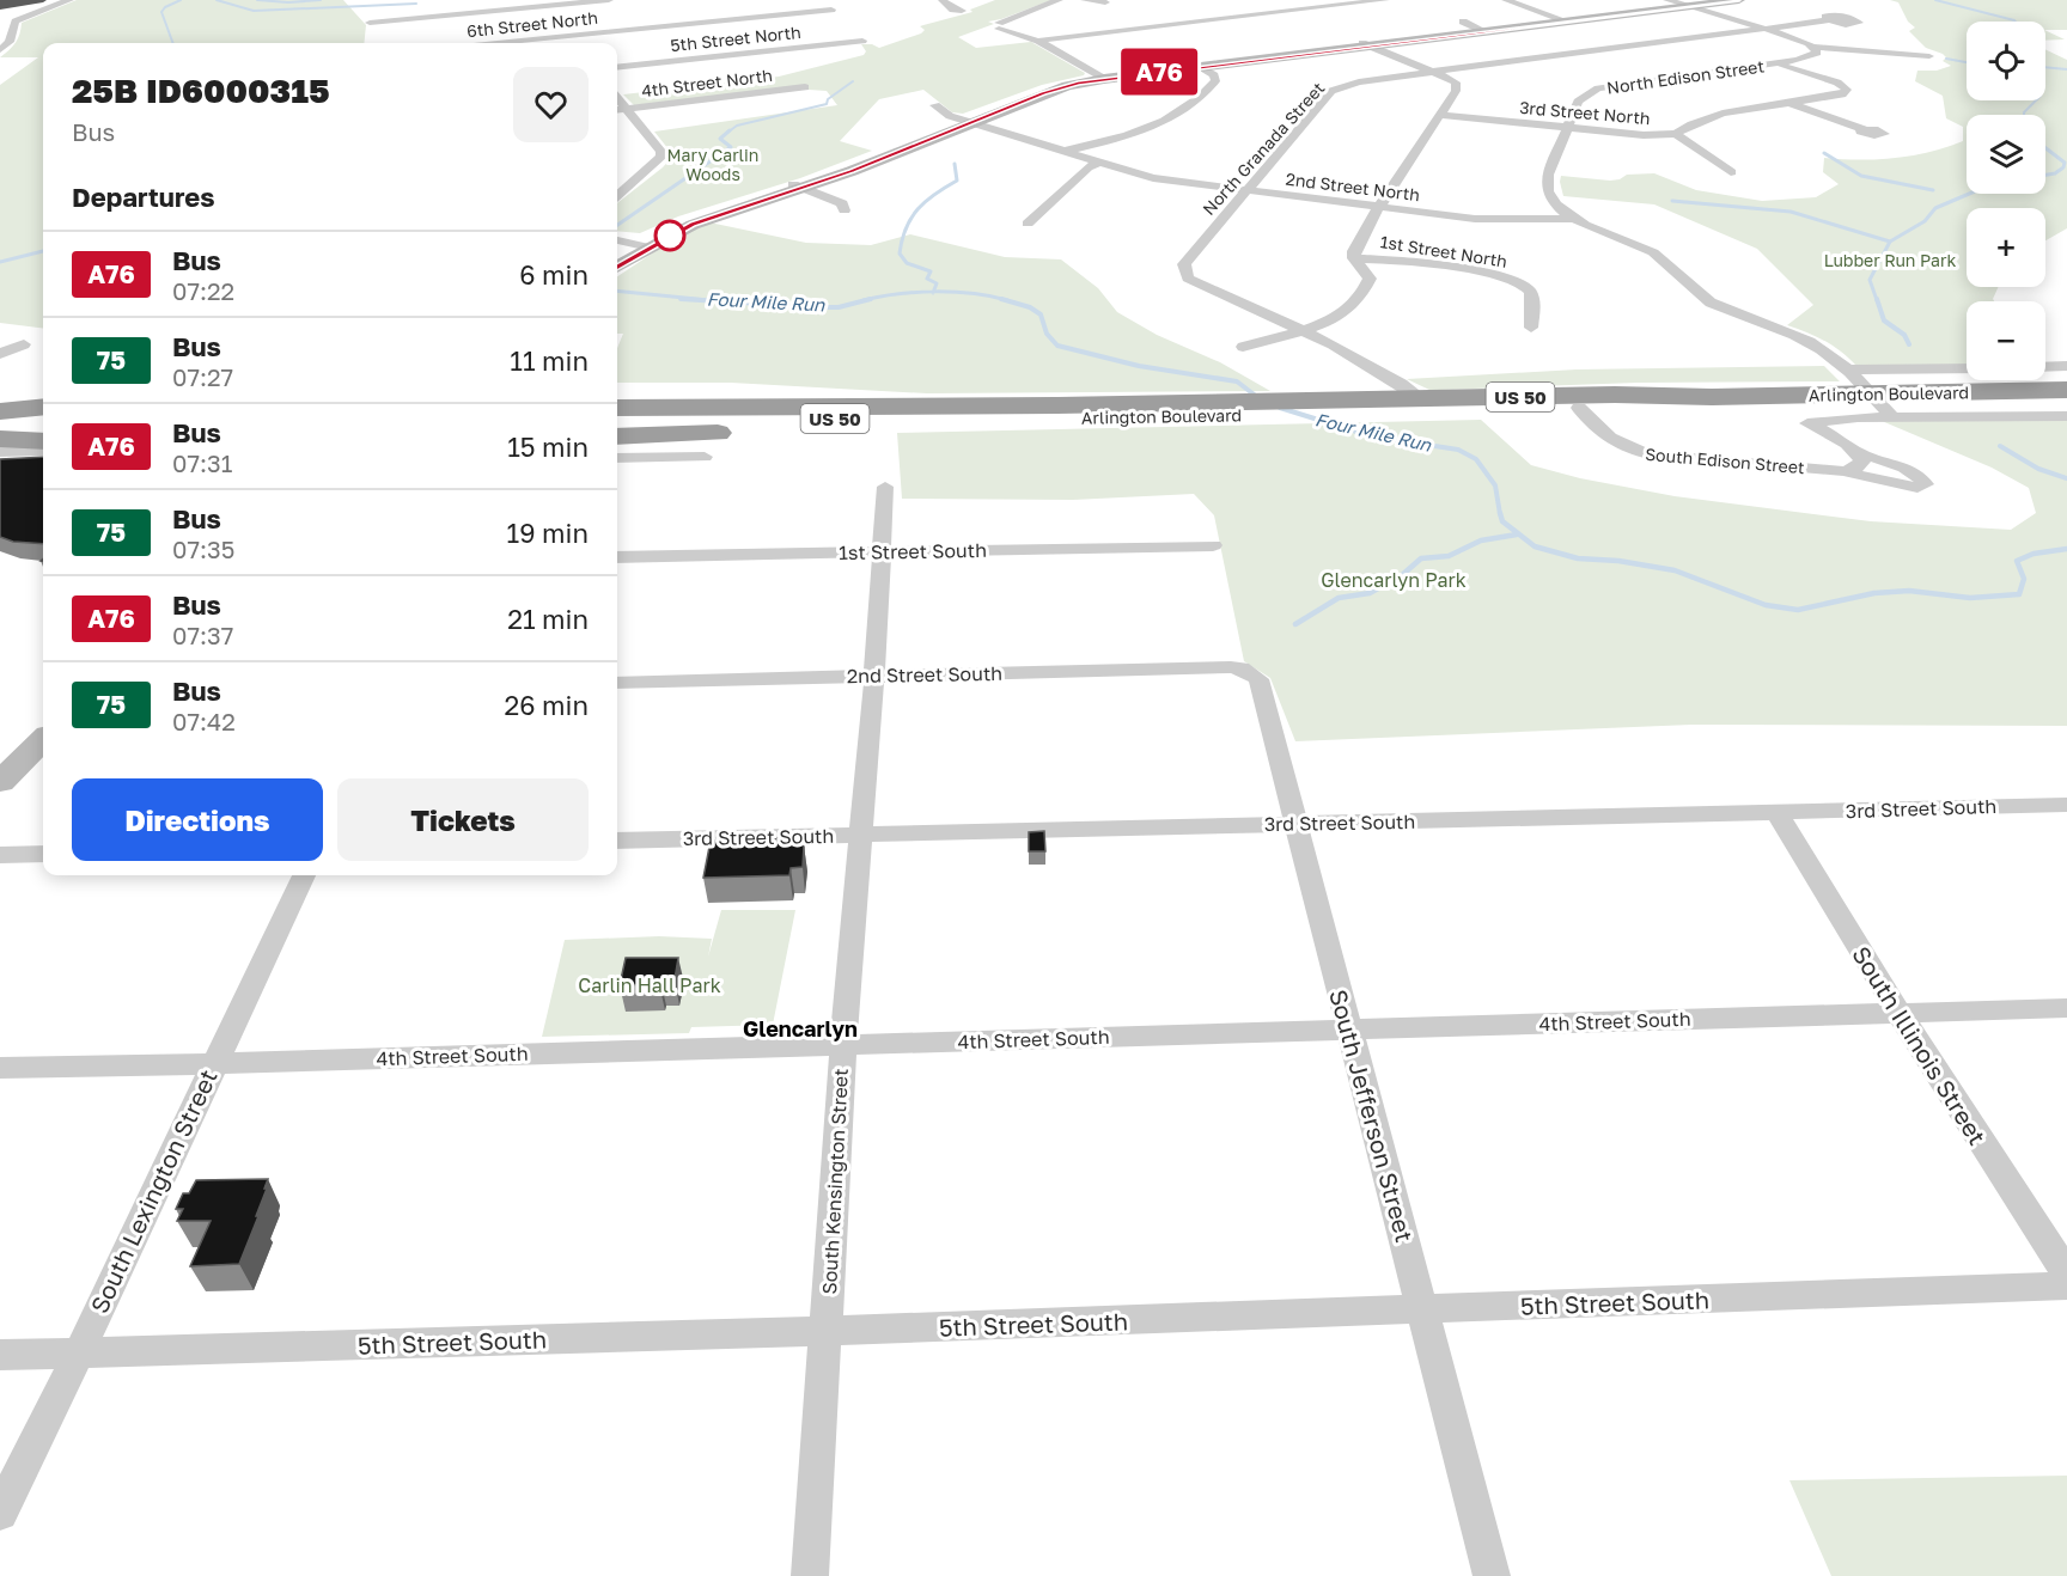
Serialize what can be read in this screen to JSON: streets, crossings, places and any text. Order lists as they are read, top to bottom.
{
  "streets": {
    "highway": ["Arlington Boulevard", "US 50"],
    "street": [
      "6th Street North",
      "5th Street North",
      "North Edison Street",
      "4th Street North",
      "3rd Street North",
      "North Granada Street",
      "2nd Street North",
      "1st Street North",
      "South Edison Street",
      "1st Street South",
      "2nd Street South",
      "3rd Street South",
      "4th Street South",
      "South Illinois Street",
      "South Jefferson Street",
      "South Kensington Street",
      "South Lexington Street",
      "5th Street South"
    ]
  },
  "crossings": [
    ["North Edison Street", "3rd Street North"],
    ["North Edison Street", "North Granada Street"],
    ["North Edison Street", "2nd Street North"],
    ["North Edison Street", "Arlington Boulevard"],
    ["North Granada Street", "2nd Street North"],
    ["North Granada Street", "Arlington Boulevard"],
    ["Arlington Boulevard", "South Edison Street"],
    ["1st Street South", "South Kensington Street"],
    ["2nd Street South", "South Jefferson Street"],
    ["2nd Street South", "South Kensington Street"],
    ["3rd Street South", "South Illinois Street"],
    ["3rd Street South", "South Jefferson Street"],
    ["3rd Street South", "South Kensington Street"],
    ["4th Street South", "South Illinois Street"],
    ["4th Street South", "South Jefferson Street"],
    ["4th Street South", "South Kensington Street"],
    ["4th Street South", "South Lexington Street"],
    ["South Jefferson Street", "5th Street South"],
    ["South Kensington Street", "5th Street South"],
    ["South Lexington Street", "5th Street South"]
  ],
  "districts": ["Glencarlyn"],
  "water": ["Four Mile Run"],
  "parks": [
    "Mary Carlin Woods",
    "Lubber Run Park",
    "Glencarlyn Park",
    "Carlin Hall Park"
  ],
  "lines": ["bus line A76"],
  "page": {
    "on_map": "A76",
    "map_buttons": ["+", "−"],
    "heading": [
      ["25B ID6000315", "Bus"],
      "Departures"
    ],
    "list": [
      {
        "mark": "A76",
        "name": "Bus",
        "note": "07:22",
        "value": "6 min"
      },
      {
        "mark": "75",
        "name": "Bus",
        "note": "07:27",
        "value": "11 min"
      },
      {
        "mark": "A76",
        "name": "Bus",
        "note": "07:31",
        "value": "15 min"
      },
      {
        "mark": "75",
        "name": "Bus",
        "note": "07:35",
        "value": "19 min"
      },
      {
        "mark": "A76",
        "name": "Bus",
        "note": "07:37",
        "value": "21 min"
      },
      {
        "mark": "75",
        "name": "Bus",
        "note": "07:42",
        "value": "26 min"
      }
    ],
    "buttons": ["Directions", "Tickets"]
  }
}
